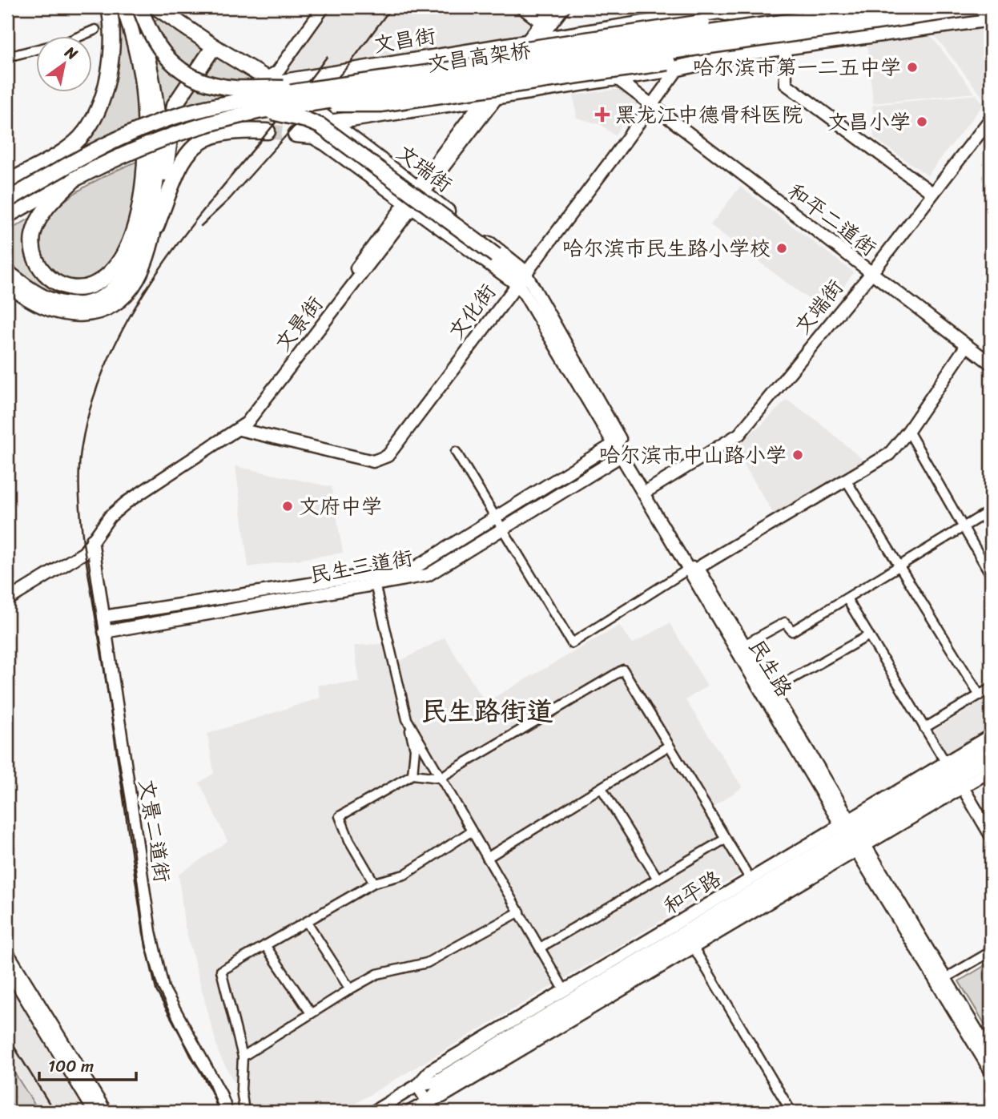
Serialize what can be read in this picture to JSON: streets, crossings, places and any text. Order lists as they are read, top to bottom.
{
  "streets": {
    "highway": ["文昌街", "文昌高架桥", "文瑞街"],
    "main road": [
      "和平二道街",
      "文端街",
      "文化街",
      "文景街",
      "民生三道街",
      "民生路",
      "文景二道街",
      "和平路"
    ]
  },
  "crossings": [
    ["文昌街", "文昌高架桥"],
    ["文昌街", "文瑞街"],
    ["文昌街", "和平二道街"],
    ["文昌街", "文景街"],
    ["文昌高架桥", "文瑞街"],
    ["文瑞街", "文化街"],
    ["文瑞街", "文景街"],
    ["文瑞街", "民生路"],
    ["和平二道街", "文端街"],
    ["和平二道街", "文化街"],
    ["和平二道街", "文景街"],
    ["文端街", "民生路"],
    ["文化街", "文景街"],
    ["文化街", "民生路"],
    ["文景街", "文景二道街"],
    ["民生三道街", "民生路"],
    ["民生三道街", "文景二道街"],
    ["民生路", "和平路"]
  ],
  "districts": ["民生路街道"],
  "places": {
    "other": [
      "哈尔滨市第一二五中学",
      "文昌小学",
      "哈尔滨市民生路小学校",
      "哈尔滨市中山路小学",
      "文府中学"
    ],
    "health": ["黑龙江中德骨科医院"]
  },
  "scale_bar": "100 m",
  "north": "top right"
}
